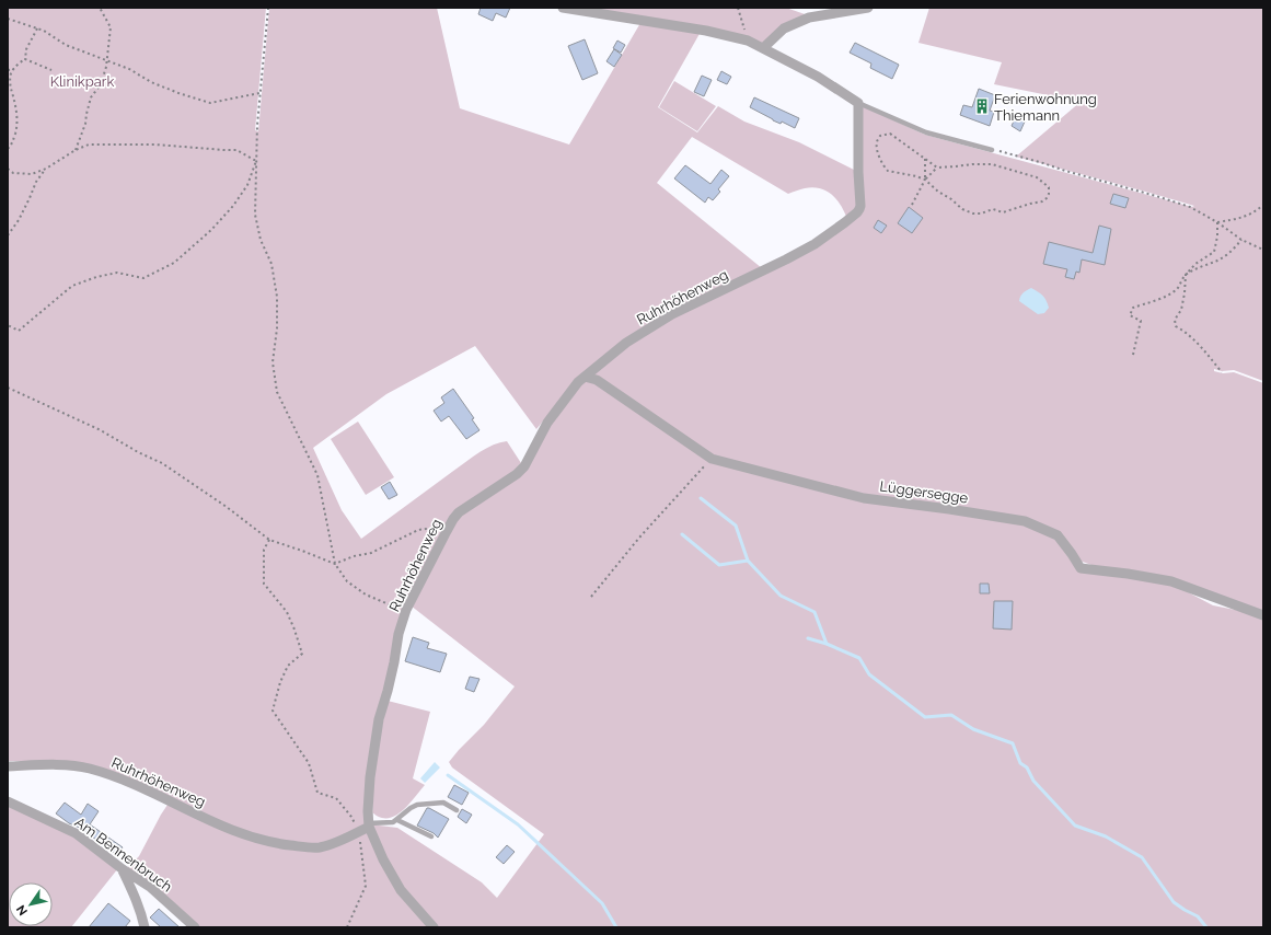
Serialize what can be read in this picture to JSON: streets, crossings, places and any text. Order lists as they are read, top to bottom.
{
  "streets": {
    "street": ["Ruhrhöhenweg", "Lüggersegge", "Am Bennenbruch"]
  },
  "crossings": [
    ["Ruhrhöhenweg", "Lüggersegge"]
  ],
  "parks": ["Klinikpark"],
  "places": {
    "building": ["Ferienwohnung Thiemann"]
  },
  "north": "bottom left"
}
